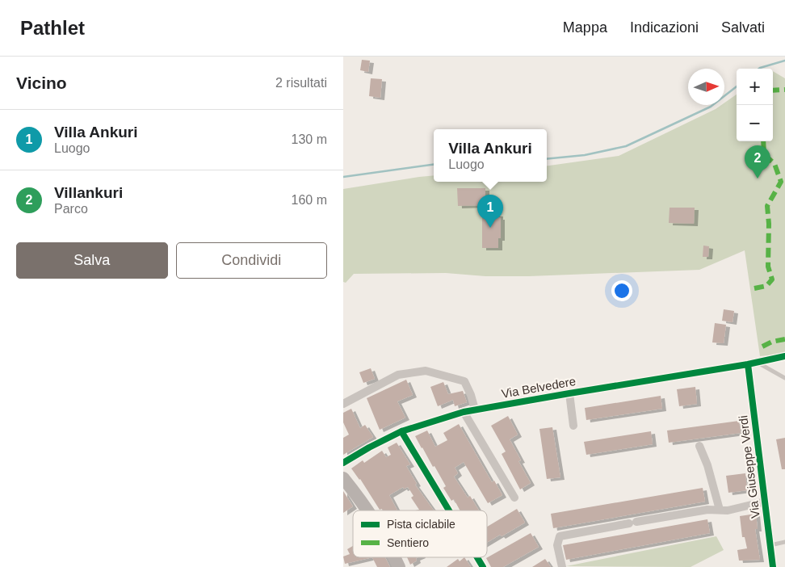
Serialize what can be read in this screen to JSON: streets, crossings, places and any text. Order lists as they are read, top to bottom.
{
  "streets": {
    "street": ["Via Belvedere", "Via Giuseppe Verdi"]
  },
  "crossings": [
    ["Via Belvedere", "Via Giuseppe Verdi"]
  ],
  "legend": ["Pista ciclabile", "Sentiero"],
  "north": "right",
  "page": {
    "header": "Pathlet",
    "nav": ["Mappa", "Indicazioni", "Salvati"],
    "heading": ["Vicino", "2 risultati"],
    "map_buttons": ["+", "−"],
    "list": [
      {
        "mark": "1",
        "name": "Villa Ankuri",
        "note": "Luogo",
        "value": "130 m"
      },
      {
        "mark": "2",
        "name": "Villankuri",
        "note": "Parco",
        "value": "160 m"
      }
    ],
    "popup": ["Villa Ankuri", "Luogo"],
    "pins": ["2", "1"],
    "buttons": ["Salva", "Condividi"]
  }
}
